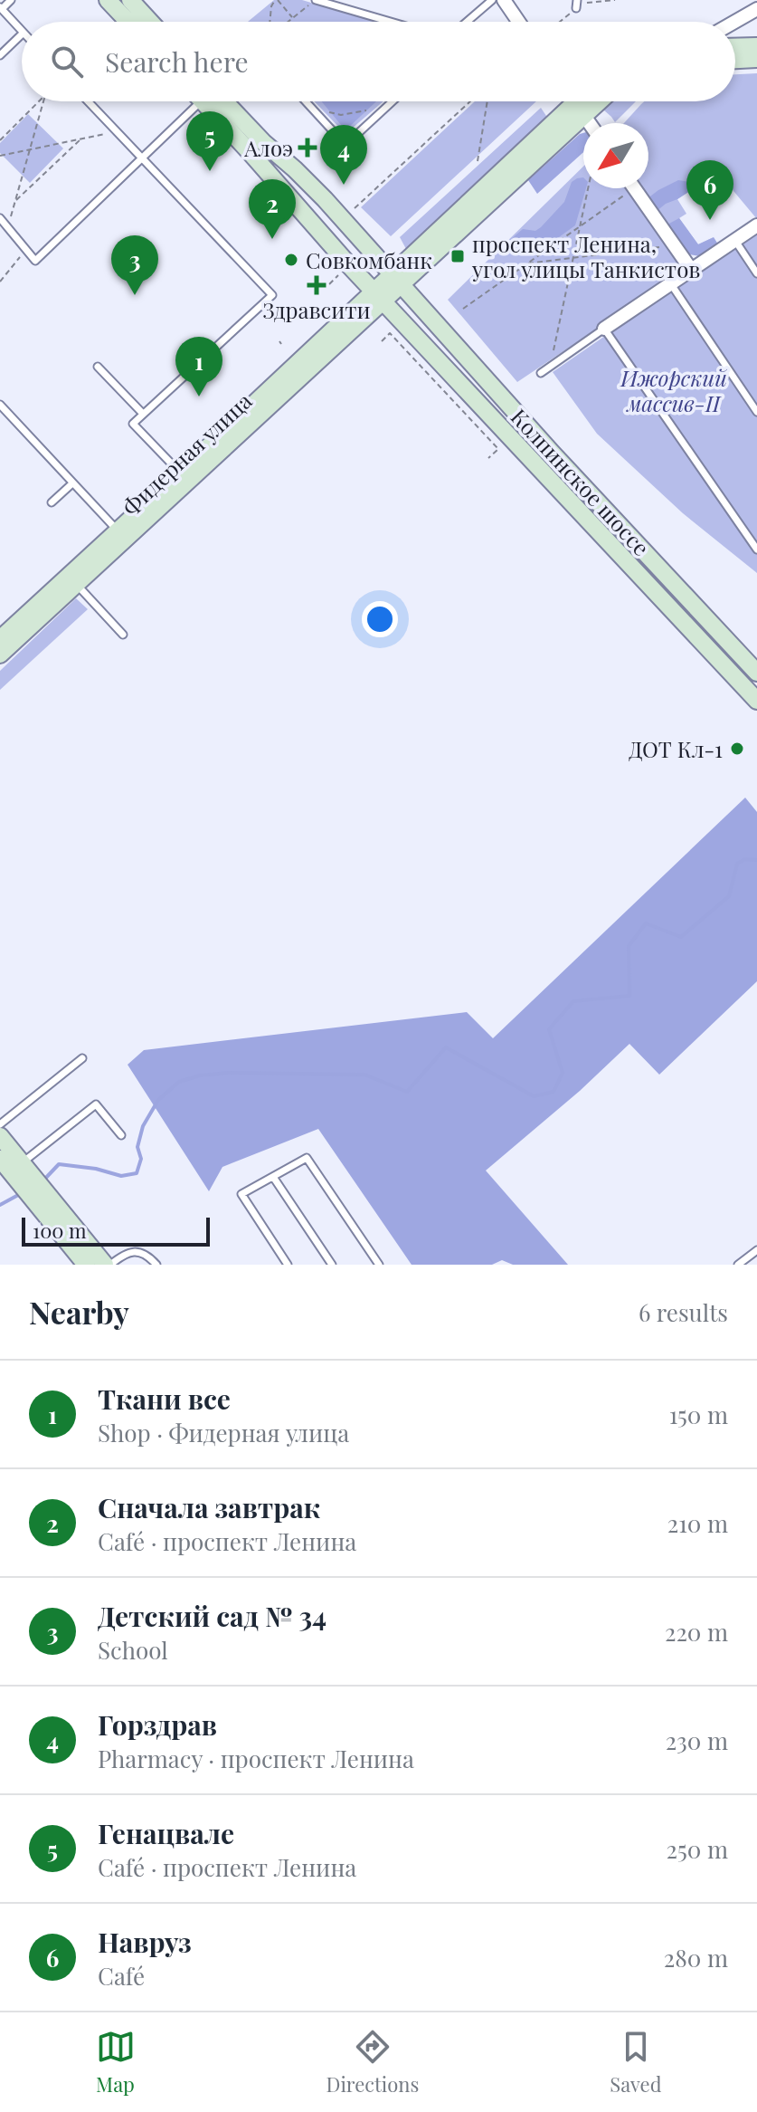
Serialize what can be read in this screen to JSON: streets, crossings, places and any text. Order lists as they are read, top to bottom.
{
  "streets": {
    "main road": ["Фидерная улица", "Колпинское шоссе"]
  },
  "crossings": [
    ["Фидерная улица", "Колпинское шоссе"]
  ],
  "parks": ["Ижорский массив-II"],
  "places": {
    "health": ["Алоэ", "Здравсити"],
    "transit": ["проспект Ленина, угол улицы Танкистов"],
    "other": ["Совкомбанк", "ДОТ Кл-1"]
  },
  "scale_bar": "100 m",
  "north": "bottom left",
  "page": {
    "search": "Search here",
    "pins": [
      "5",
      "4",
      "6",
      "2",
      "3",
      "1"
    ],
    "scale": "100 m",
    "heading": ["Nearby", "6 results"],
    "list": [
      {
        "mark": "1",
        "name": "Ткани все",
        "note": "Shop · Фидерная улица",
        "value": "150 m"
      },
      {
        "mark": "2",
        "name": "Сначала завтрак",
        "note": "Café · проспект Ленина",
        "value": "210 m"
      },
      {
        "mark": "3",
        "name": "Детский сад № 34",
        "note": "School",
        "value": "220 m"
      },
      {
        "mark": "4",
        "name": "Горздрав",
        "note": "Pharmacy · проспект Ленина",
        "value": "230 m"
      },
      {
        "mark": "5",
        "name": "Генацвале",
        "note": "Café · проспект Ленина",
        "value": "250 m"
      },
      {
        "mark": "6",
        "name": "Навруз",
        "note": "Café",
        "value": "280 m"
      }
    ],
    "nav": ["Map", "Directions", "Saved"]
  }
}
